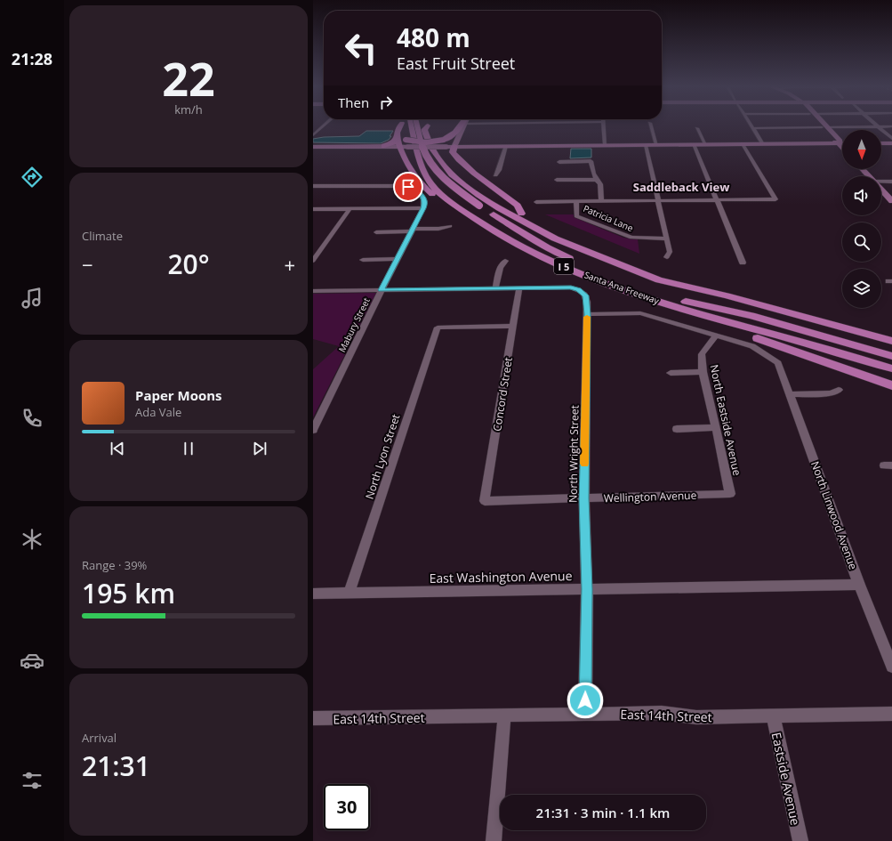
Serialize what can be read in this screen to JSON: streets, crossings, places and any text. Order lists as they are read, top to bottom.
{
  "streets": {
    "highway": ["I 5", "Santa Ana Freeway"],
    "street": [
      "Patricia Lane",
      "Mabury Street",
      "Concord Street",
      "North Eastside Avenue",
      "North Wright Street",
      "North Lyon Street",
      "Wellington Avenue",
      "North Linwood Avenue",
      "East Washington Avenue",
      "East 14th Street",
      "Eastside Avenue"
    ]
  },
  "crossings": [
    ["I 5", "Santa Ana Freeway"],
    ["Concord Street", "North Wright Street"],
    ["Concord Street", "North Lyon Street"],
    ["Concord Street", "Wellington Avenue"],
    ["North Eastside Avenue", "Wellington Avenue"],
    ["North Eastside Avenue", "North Linwood Avenue"],
    ["North Wright Street", "Wellington Avenue"],
    ["North Wright Street", "East Washington Avenue"],
    ["North Wright Street", "East 14th Street"],
    ["North Lyon Street", "East Washington Avenue"],
    ["North Linwood Avenue", "East Washington Avenue"],
    ["East 14th Street", "Eastside Avenue"]
  ],
  "districts": ["Saddleback View"],
  "north": "bottom",
  "page": {
    "tabs": "21:28",
    "tile": [
      ["22", "km/h"],
      "Climate",
      ["Range · 39%", "195 km"],
      ["Arrival", "21:31"]
    ],
    "turn": ["480 m", "East Fruit Street"],
    "then": "Then",
    "heat": ["−", "20°", "+"],
    "song": ["Paper Moons", "Ada Vale"],
    "limit": "30",
    "trip": "21:31 · 3 min · 1.1 km"
  }
}
